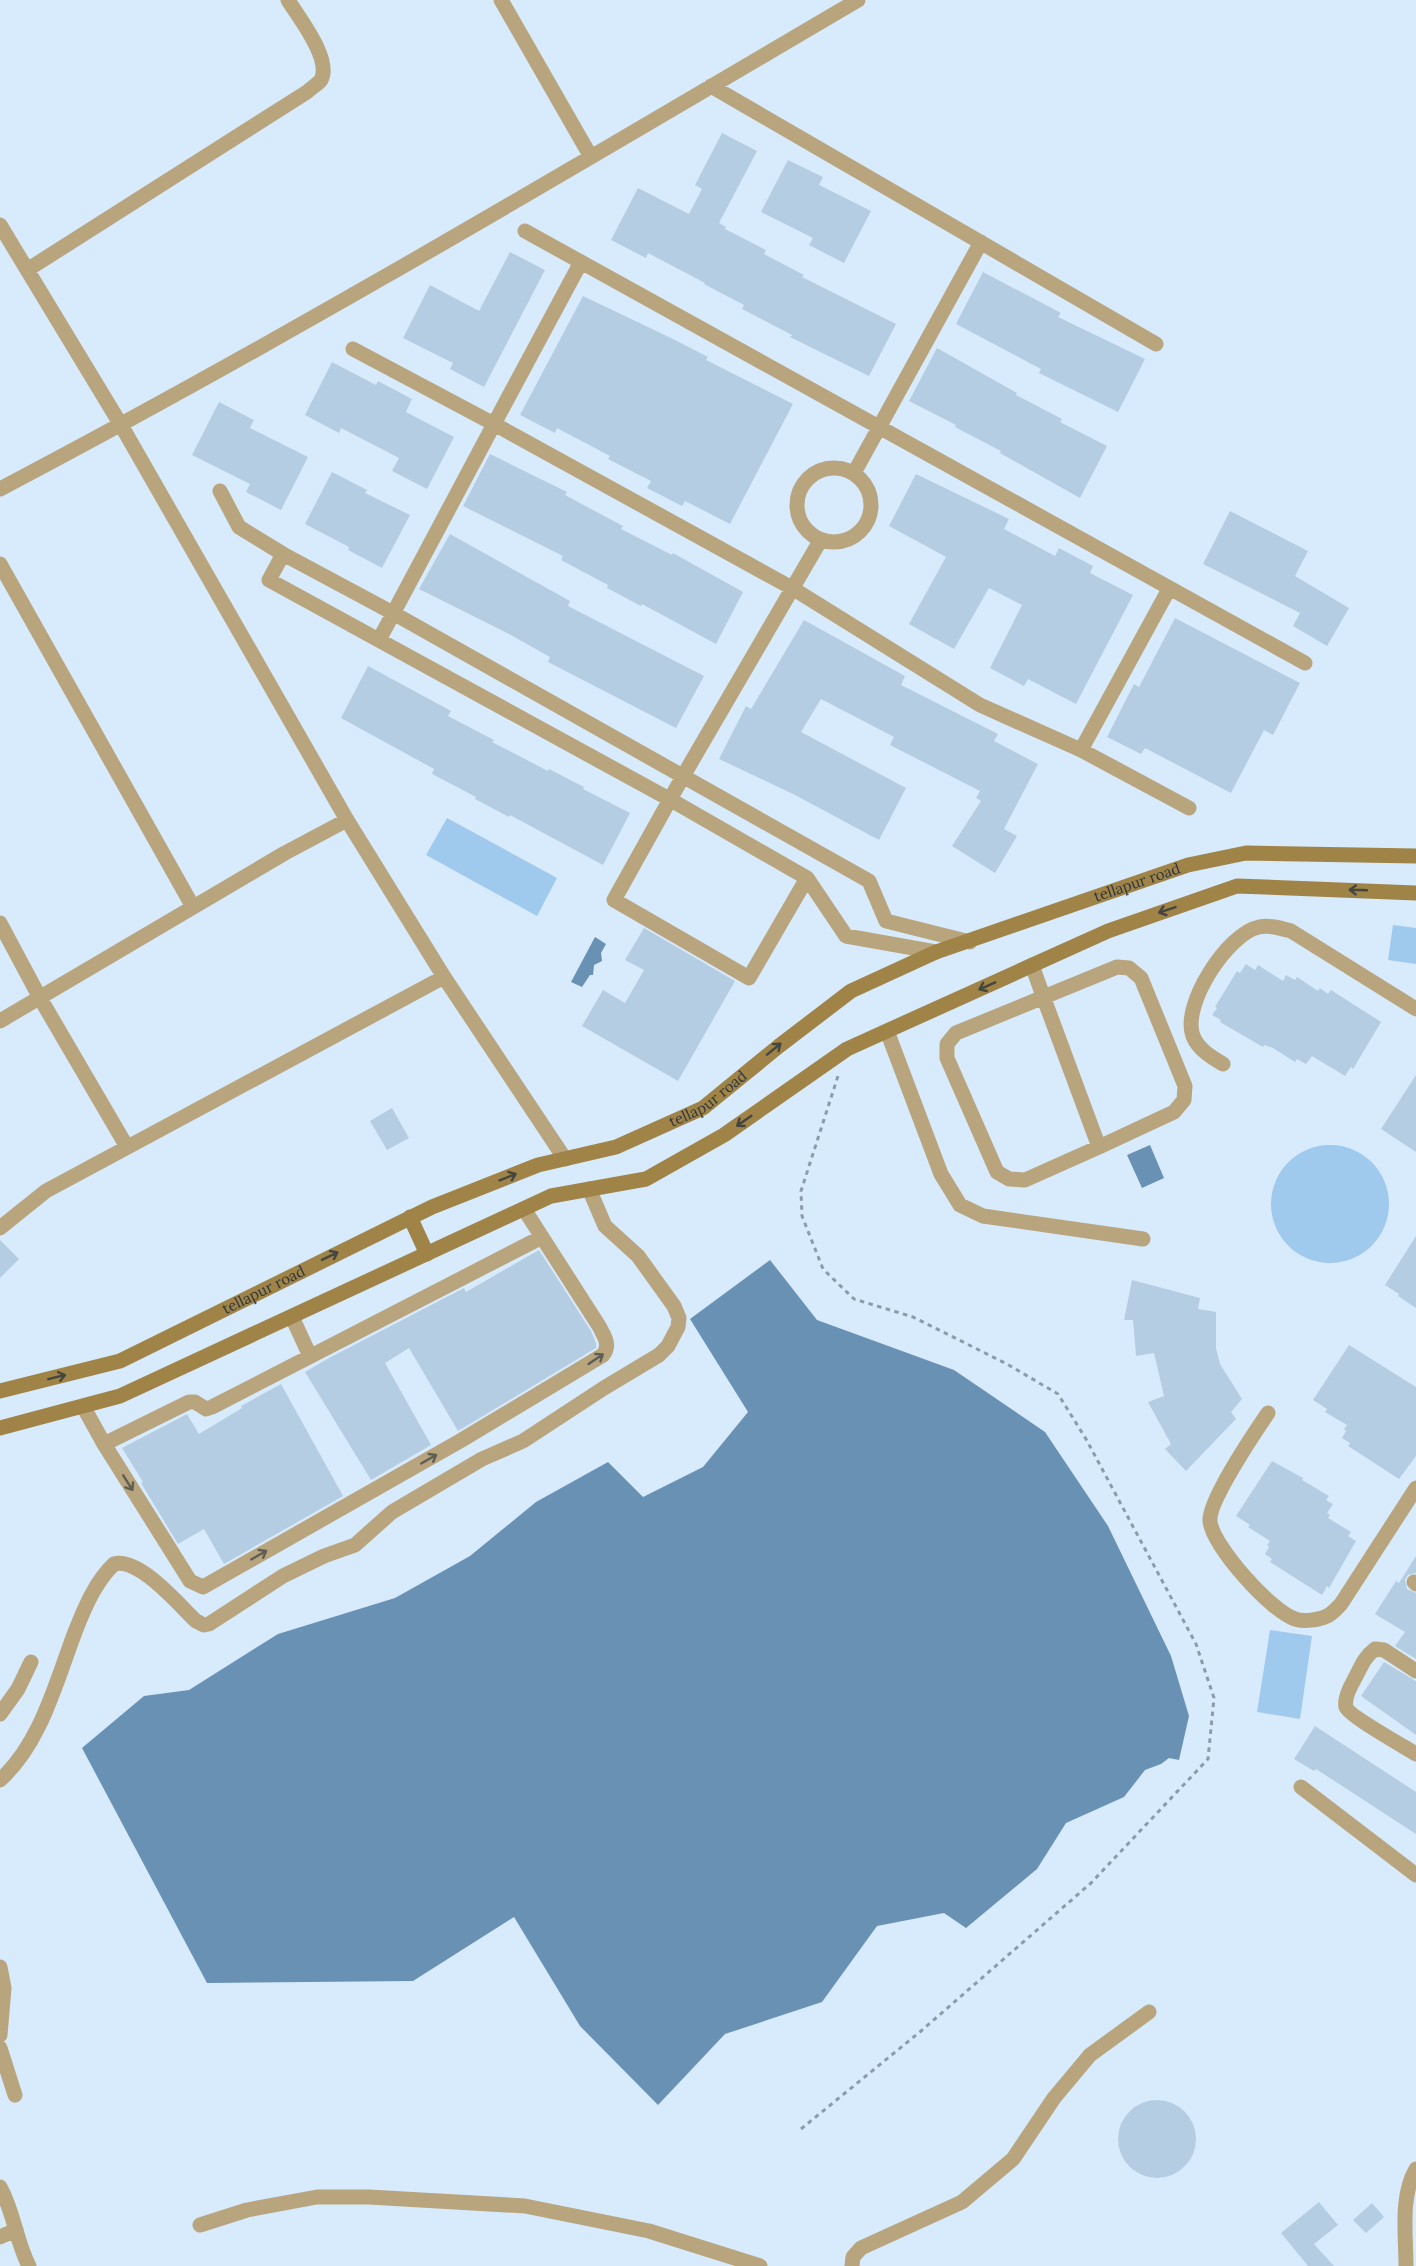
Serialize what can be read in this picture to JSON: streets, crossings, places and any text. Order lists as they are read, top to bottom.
{
  "streets": {
    "street": ["tellapur road"]
  }
}
